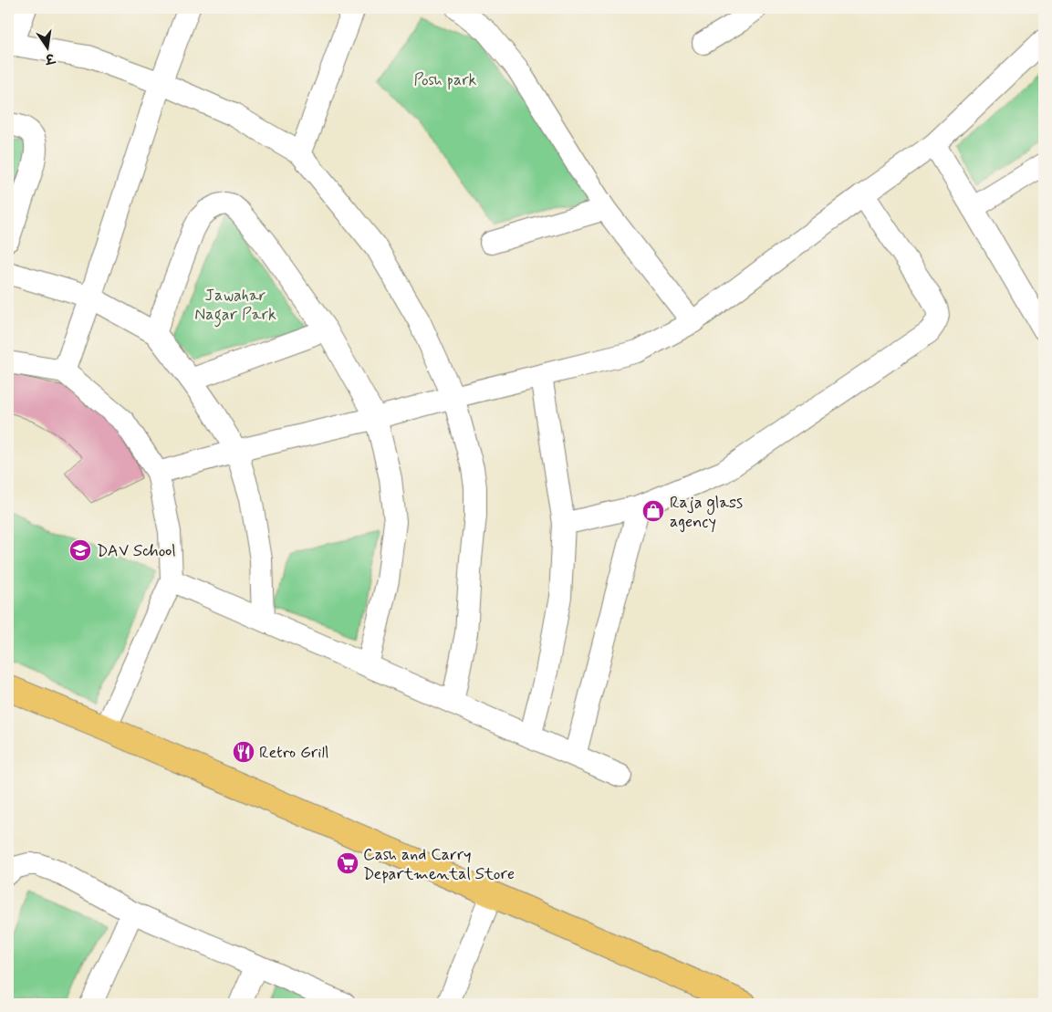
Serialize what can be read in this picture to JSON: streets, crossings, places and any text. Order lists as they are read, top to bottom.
{
  "parks": ["Posh park", "Jawahar Nagar Park"],
  "places": {
    "shop": ["Raja glass agency"],
    "school or university": ["DAV School"],
    "restaurant": ["Retro Grill"],
    "supermarket": ["Cash and Carry Departmental Store"]
  },
  "north": "bottom"
}
